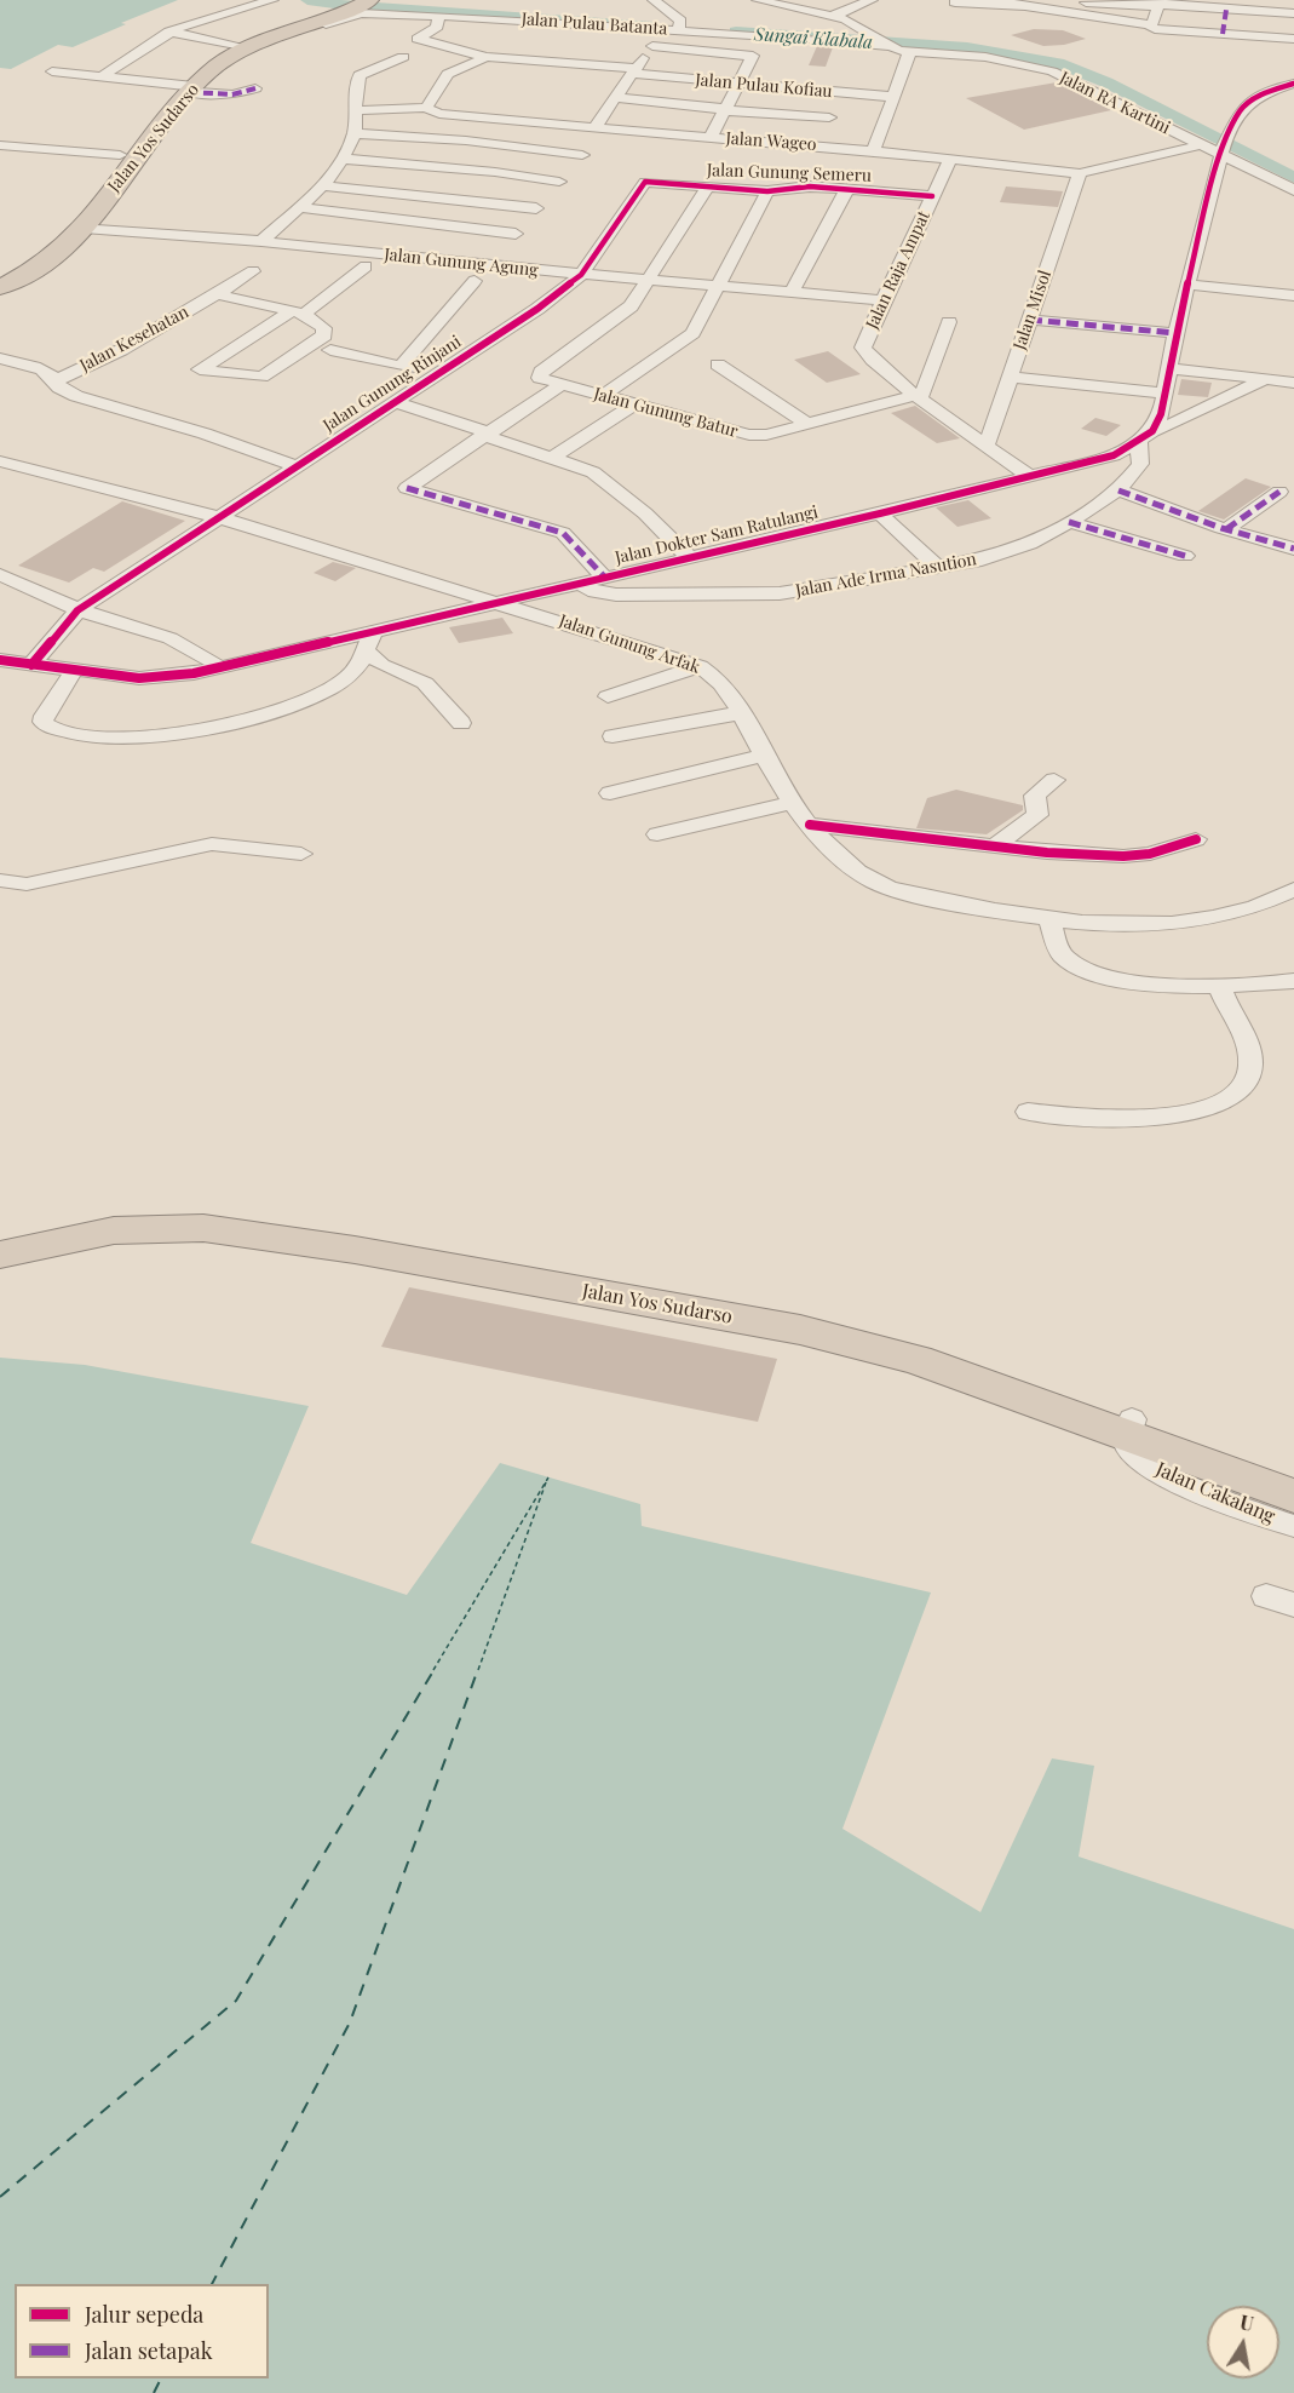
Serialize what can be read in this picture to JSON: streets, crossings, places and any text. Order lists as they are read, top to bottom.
{
  "streets": {
    "highway": ["Jalan Yos Sudarso"],
    "street": [
      "Jalan Pulau Batanta",
      "Jalan Pulau Kofiau",
      "Jalan RA Kartini",
      "Jalan Wageo",
      "Jalan Gunung Semeru",
      "Jalan Gunung Agung",
      "Jalan Raja Ampat",
      "Jalan Misol",
      "Jalan Kesehatan",
      "Jalan Gunung Rinjani",
      "Jalan Gunung Batur",
      "Jalan Dokter Sam Ratulangi",
      "Jalan Ade Irma Nasution",
      "Jalan Gunung Arfak",
      "Jalan Cakalang"
    ]
  },
  "crossings": [
    ["Jalan Pulau Batanta", "Jalan Pulau Kofiau"],
    ["Jalan Pulau Batanta", "Jalan RA Kartini"],
    ["Jalan Pulau Batanta", "Jalan Yos Sudarso"],
    ["Jalan RA Kartini", "Jalan Wageo"],
    ["Jalan Yos Sudarso", "Jalan Gunung Agung"],
    ["Jalan Yos Sudarso", "Jalan Cakalang"],
    ["Jalan Wageo", "Jalan Raja Ampat"],
    ["Jalan Wageo", "Jalan Misol"],
    ["Jalan Gunung Semeru", "Jalan Gunung Agung"],
    ["Jalan Gunung Semeru", "Jalan Raja Ampat"],
    ["Jalan Gunung Semeru", "Jalan Gunung Rinjani"],
    ["Jalan Gunung Agung", "Jalan Raja Ampat"],
    ["Jalan Gunung Agung", "Jalan Gunung Rinjani"],
    ["Jalan Gunung Agung", "Jalan Gunung Batur"],
    ["Jalan Raja Ampat", "Jalan Misol"],
    ["Jalan Raja Ampat", "Jalan Gunung Batur"],
    ["Jalan Raja Ampat", "Jalan Dokter Sam Ratulangi"],
    ["Jalan Gunung Rinjani", "Jalan Dokter Sam Ratulangi"],
    ["Jalan Gunung Rinjani", "Jalan Gunung Arfak"],
    ["Jalan Dokter Sam Ratulangi", "Jalan Ade Irma Nasution"],
    ["Jalan Dokter Sam Ratulangi", "Jalan Gunung Arfak"]
  ],
  "water": ["Sungai Klabala"],
  "legend": ["Jalur sepeda", "Jalan setapak"],
  "north": "top"
}
